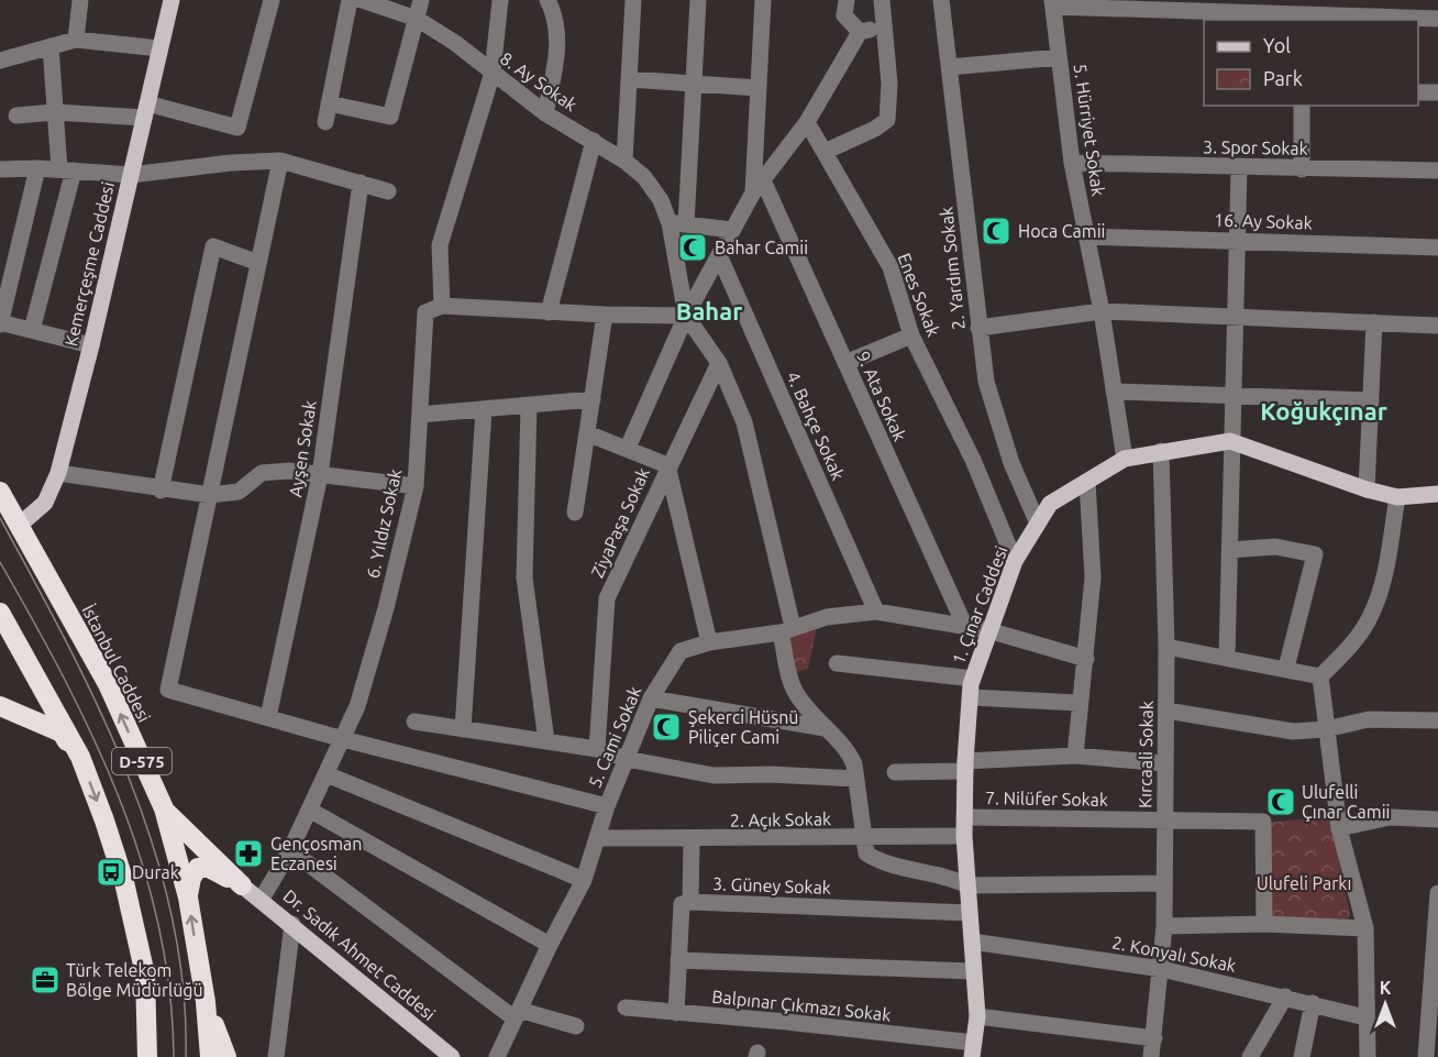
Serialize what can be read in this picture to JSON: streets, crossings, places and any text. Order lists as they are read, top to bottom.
{
  "streets": {
    "highway": ["İstanbul Caddesi", "D-575"],
    "main road": ["Kemerçeşme Caddesi", "1. Çınar Caddesi", "Dr. Sadık Ahmet Caddesi"],
    "street": [
      "8. Ay Sokak",
      "5. Hürriyet Sokak",
      "3. Spor Sokak",
      "16. Ay Sokak",
      "2. Yardım Sokak",
      "Enes Sokak",
      "9. Ata Sokak",
      "4. Bahçe Sokak",
      "Ayşen Sokak",
      "ZiyaPaşa Sokak",
      "6. Yıldız Sokak",
      "5. Cami Sokak",
      "Kırcaali Sokak",
      "7. Nilüfer Sokak",
      "2. Açık Sokak",
      "3. Güney Sokak",
      "2. Konyalı Sokak",
      "Balpınar Çıkmazı Sokak"
    ]
  },
  "crossings": [
    ["5. Hürriyet Sokak", "3. Spor Sokak"],
    ["5. Hürriyet Sokak", "16. Ay Sokak"],
    ["5. Hürriyet Sokak", "1. Çınar Caddesi"],
    ["Kemerçeşme Caddesi", "İstanbul Caddesi"],
    ["2. Yardım Sokak", "1. Çınar Caddesi"],
    ["Enes Sokak", "1. Çınar Caddesi"],
    ["9. Ata Sokak", "5. Cami Sokak"],
    ["4. Bahçe Sokak", "5. Cami Sokak"],
    ["6. Yıldız Sokak", "Dr. Sadık Ahmet Caddesi"],
    ["1. Çınar Caddesi", "5. Cami Sokak"],
    ["1. Çınar Caddesi", "Kırcaali Sokak"],
    ["1. Çınar Caddesi", "7. Nilüfer Sokak"],
    ["1. Çınar Caddesi", "2. Açık Sokak"],
    ["1. Çınar Caddesi", "3. Güney Sokak"],
    ["1. Çınar Caddesi", "2. Konyalı Sokak"],
    ["1. Çınar Caddesi", "Balpınar Çıkmazı Sokak"],
    ["5. Cami Sokak", "2. Açık Sokak"],
    ["Kırcaali Sokak", "7. Nilüfer Sokak"],
    ["Kırcaali Sokak", "2. Konyalı Sokak"],
    ["3. Güney Sokak", "Balpınar Çıkmazı Sokak"]
  ],
  "districts": ["Bahar", "Koğukçınar"],
  "parks": ["Ulufeli Parkı"],
  "places": {
    "mosque": [
      "Hoca Camii",
      "Bahar Camii",
      "Şekerci Hüsnü Piliçer Cami",
      "Ulufelli Çınar Camii"
    ],
    "pharmacy": ["Gençosman Eczanesi"],
    "bus stop": ["Durak"],
    "office": ["Türk Telekom Bölge Müdürlüğü"]
  },
  "legend": ["Yol", "Park"],
  "north": "top"
}
